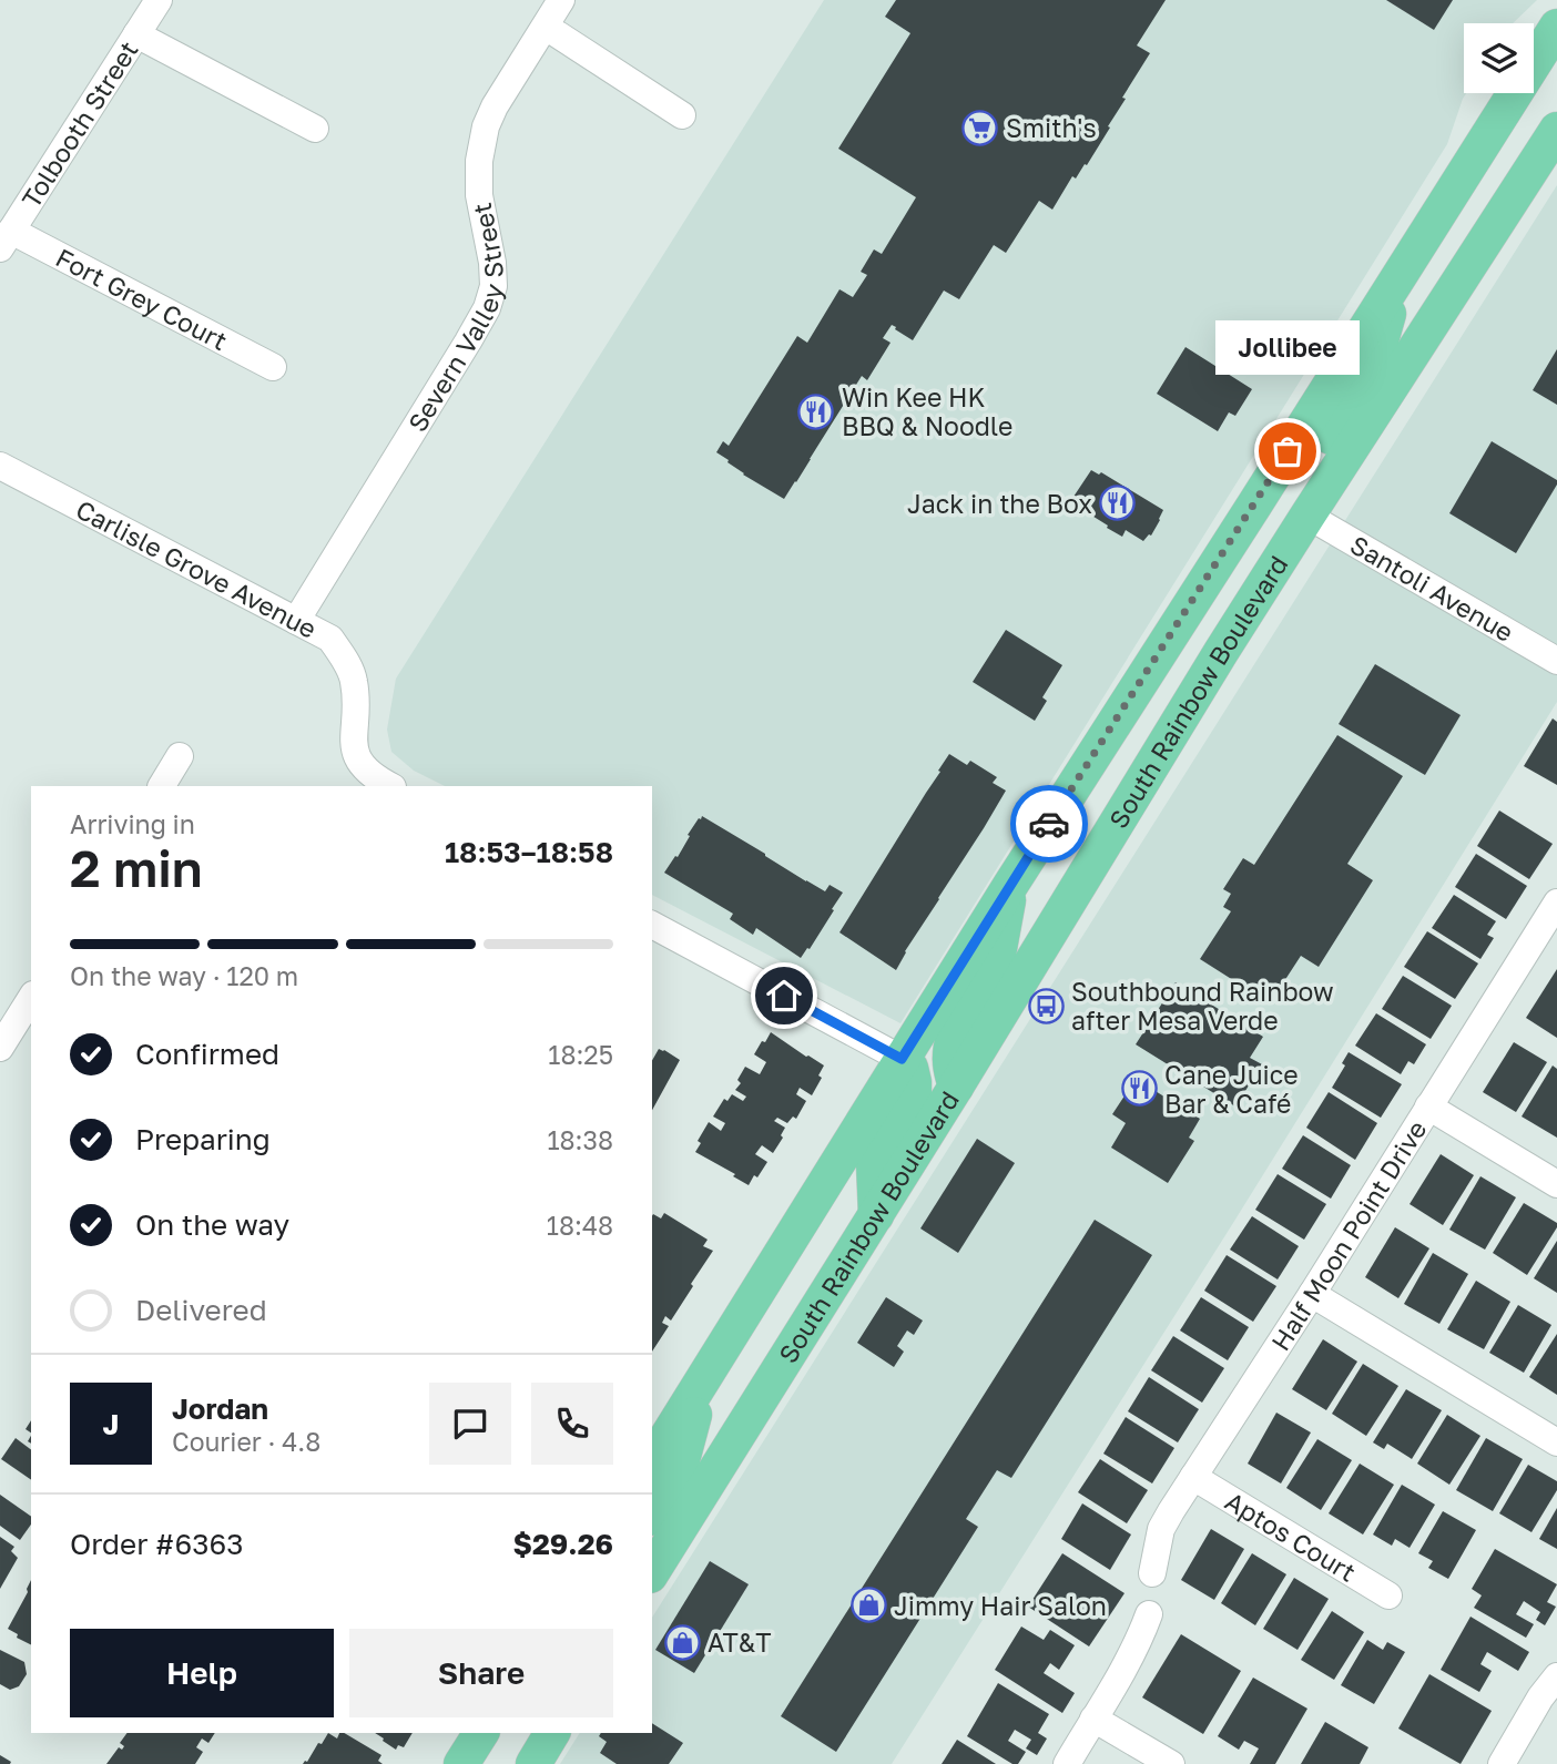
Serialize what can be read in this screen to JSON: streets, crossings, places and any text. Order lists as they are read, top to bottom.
{
  "streets": {
    "main road": ["South Rainbow Boulevard"],
    "street": [
      "Tolbooth Street",
      "Fort Grey Court",
      "Severn Valley Street",
      "Carlisle Grove Avenue",
      "Santoli Avenue",
      "Half Moon Point Drive",
      "Aptos Court"
    ]
  },
  "crossings": [
    ["Tolbooth Street", "Fort Grey Court"],
    ["Severn Valley Street", "Carlisle Grove Avenue"],
    ["Santoli Avenue", "South Rainbow Boulevard"],
    ["Half Moon Point Drive", "Aptos Court"]
  ],
  "places": {
    "supermarket": ["Smith's"],
    "restaurant": ["Win Kee HK BBQ & Noodle", "Jack in the Box", "Cane Juice Bar & Café"],
    "other": ["Jollibee"],
    "bus stop": ["Southbound Rainbow after Mesa Verde"],
    "shop": ["Jimmy Hair Salon", "AT&T"]
  },
  "page": {
    "bubble": "Jollibee",
    "heading": ["2 min", "Arriving in", "18:53–18:58"],
    "panel": [
      "Jordan",
      "Courier · 4.8",
      "Order #6363",
      "$29.26"
    ],
    "bar": "On the way · 120 m",
    "list": [
      ["Confirmed", "18:25"],
      ["Preparing", "18:38"],
      ["On the way", "18:48"],
      "Delivered"
    ],
    "round": "J",
    "buttons": ["Help", "Share"]
  }
}
